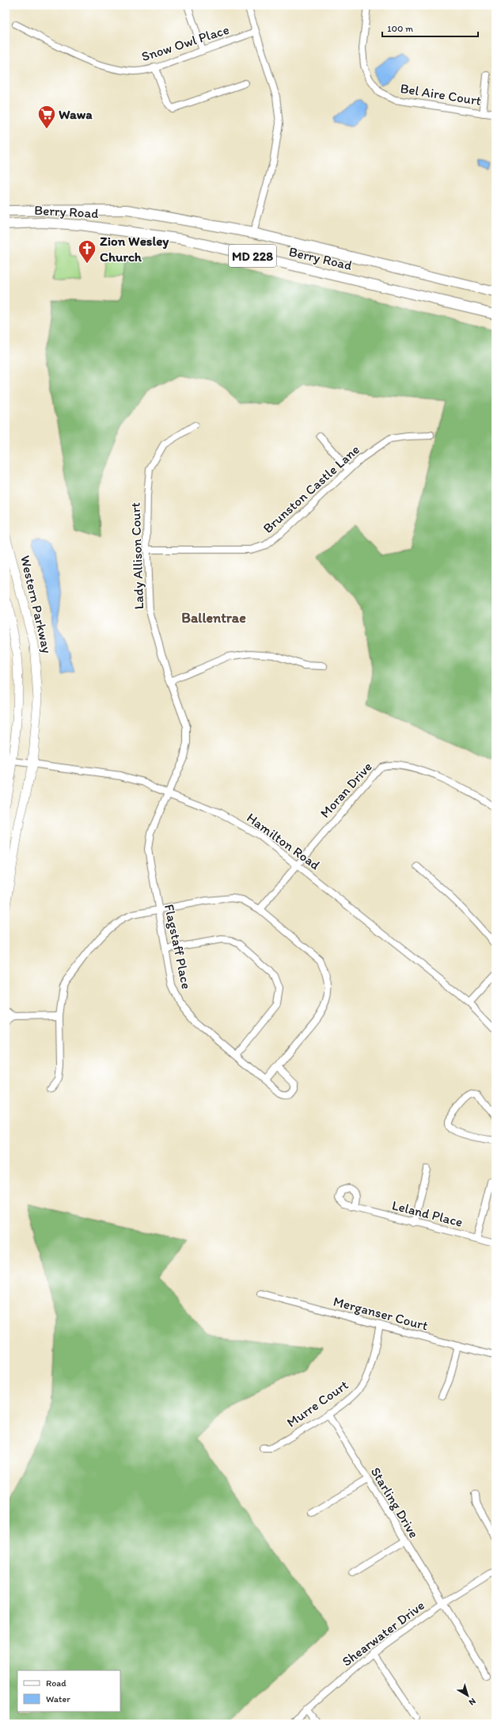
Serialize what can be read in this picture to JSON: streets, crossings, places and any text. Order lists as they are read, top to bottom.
{
  "streets": {
    "highway": ["Berry Road", "MD 228"],
    "main road": ["Western Parkway"],
    "street": [
      "Snow Owl Place",
      "Bel Aire Court",
      "Brunston Castle Lane",
      "Lady Allison Court",
      "Moran Drive",
      "Hamilton Road",
      "Flagstaff Place",
      "Leland Place",
      "Merganser Court",
      "Murre Court",
      "Starling Drive",
      "Shearwater Drive"
    ]
  },
  "crossings": [
    ["Brunston Castle Lane", "Lady Allison Court"],
    ["Lady Allison Court", "Hamilton Road"],
    ["Lady Allison Court", "Flagstaff Place"],
    ["Western Parkway", "Hamilton Road"],
    ["Moran Drive", "Hamilton Road"],
    ["Hamilton Road", "Flagstaff Place"],
    ["Merganser Court", "Murre Court"],
    ["Murre Court", "Starling Drive"],
    ["Starling Drive", "Shearwater Drive"]
  ],
  "districts": ["Ballentrae"],
  "places": {
    "supermarket": ["Wawa"],
    "church": ["Zion Wesley Church"]
  },
  "legend": ["Road", "Water"],
  "scale_bar": "100 m",
  "north": "bottom right"
}
